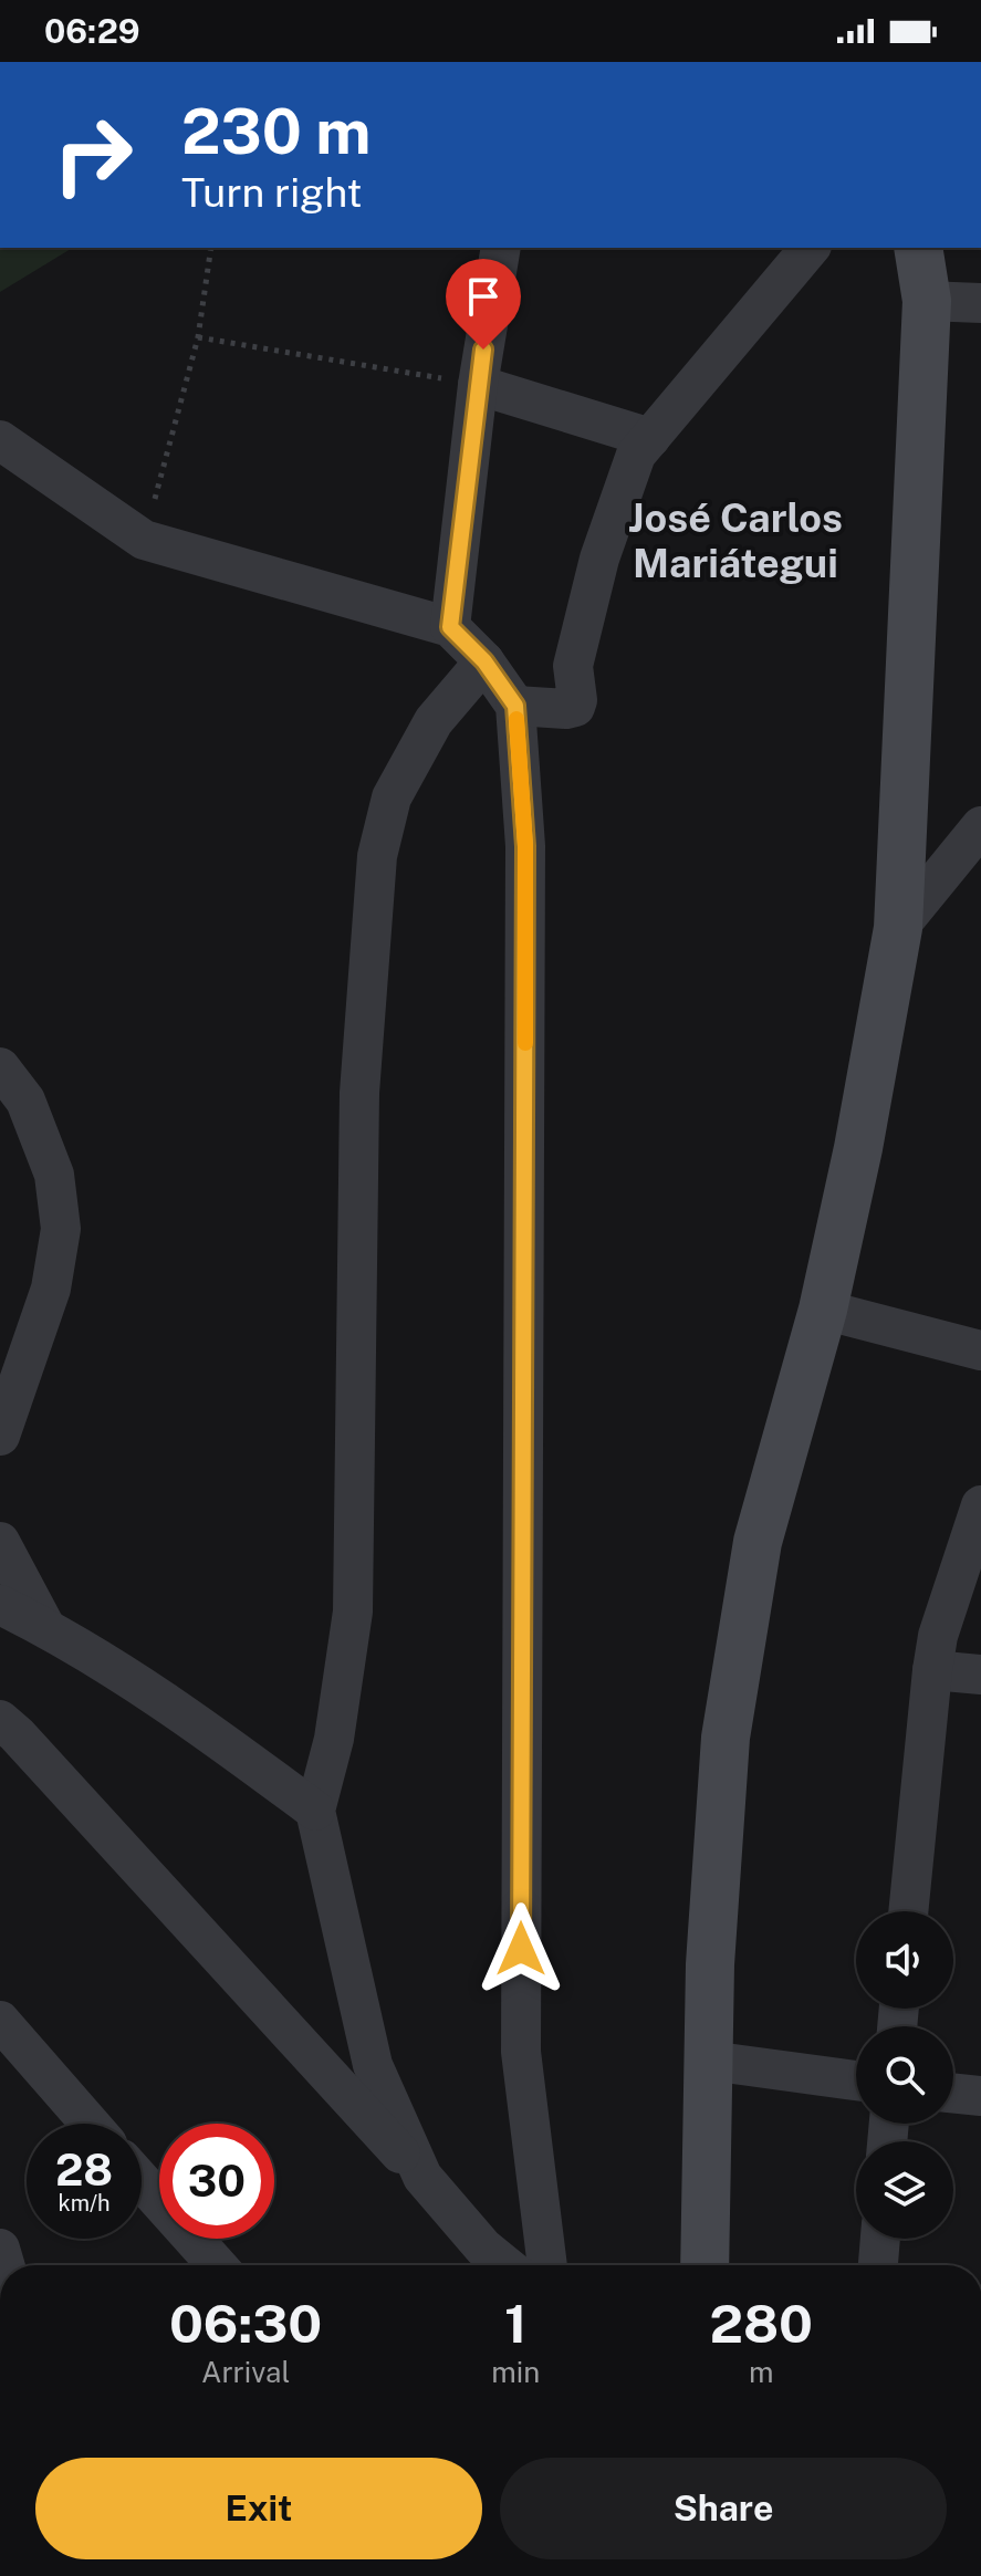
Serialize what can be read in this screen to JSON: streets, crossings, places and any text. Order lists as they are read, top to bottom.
{
  "districts": ["José Carlos Mariátegui"],
  "page": {
    "status": "06:29",
    "turn": ["230 m", "Turn right"],
    "speed": "28 km/h",
    "limit": "30",
    "eta": [
      "06:30",
      "Arrival",
      "1",
      "min",
      "280",
      "m"
    ],
    "buttons": ["Exit", "Share"]
  }
}
